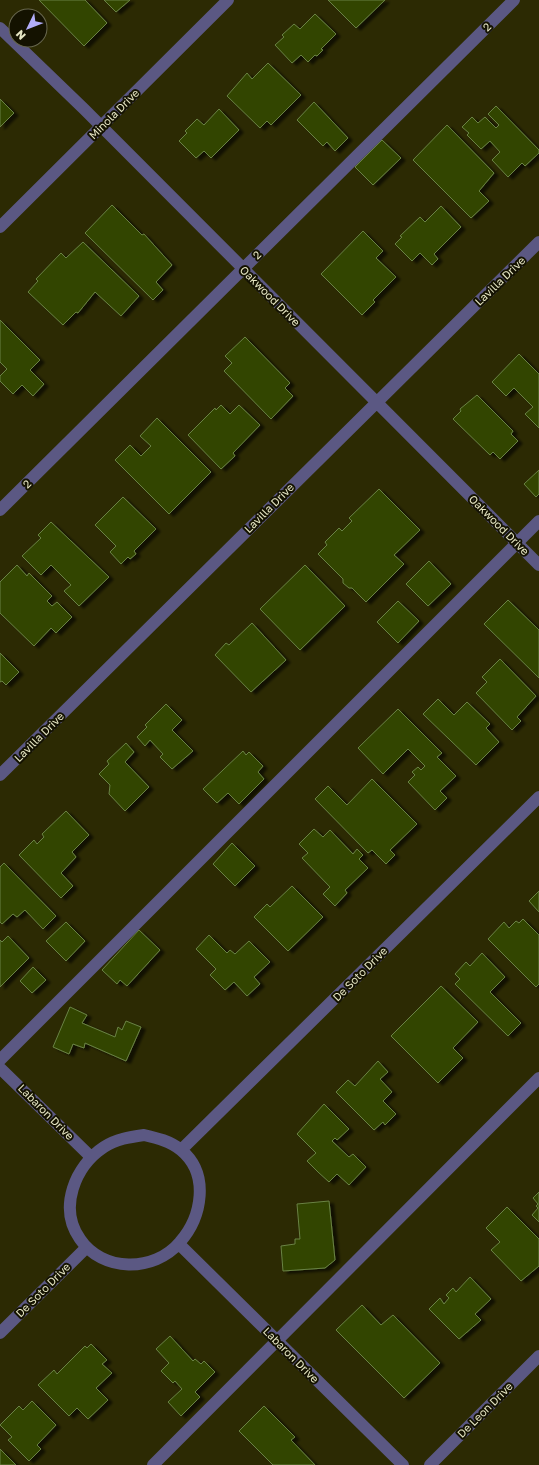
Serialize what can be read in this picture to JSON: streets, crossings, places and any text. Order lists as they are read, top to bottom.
{
  "streets": {
    "street": [
      "2",
      "Minola Drive",
      "Lavilla Drive",
      "Oakwood Drive",
      "De Soto Drive",
      "Labaron Drive",
      "De Leon Drive"
    ]
  },
  "crossings": [
    ["2", "Oakwood Drive"],
    ["Minola Drive", "Oakwood Drive"],
    ["Lavilla Drive", "Oakwood Drive"],
    ["De Soto Drive", "Labaron Drive"]
  ],
  "north": "bottom left"
}
